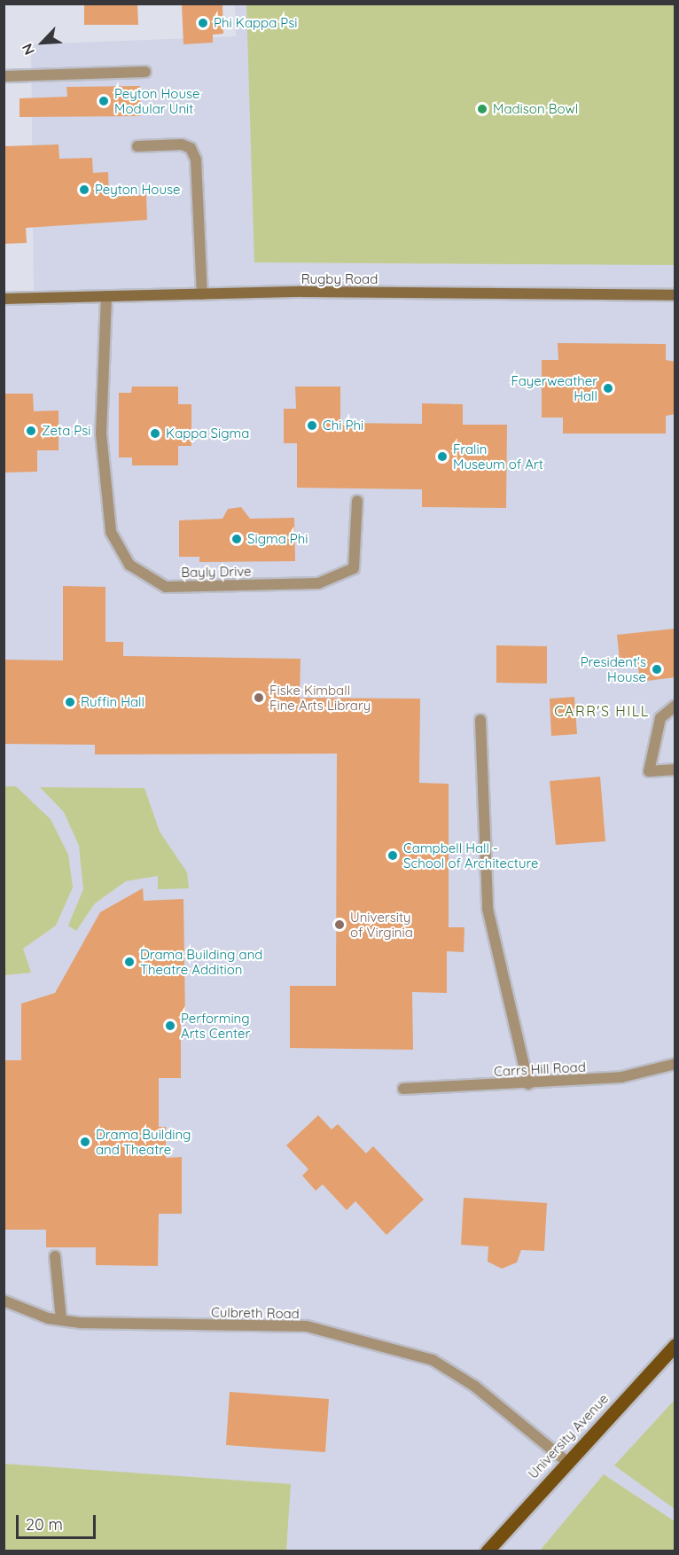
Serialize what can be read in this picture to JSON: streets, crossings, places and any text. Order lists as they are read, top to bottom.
{
  "streets": {
    "main road": ["Rugby Road", "University Avenue"],
    "street": ["Bayly Drive", "Carrs Hill Road", "Culbreth Road"]
  },
  "crossings": [
    ["Rugby Road", "Bayly Drive"],
    ["Culbreth Road", "University Avenue"]
  ],
  "districts": ["CARR'S HILL"],
  "places": [
    "Phi Kappa Psi",
    "Peyton House Modular Unit",
    "Madison Bowl",
    "Peyton House",
    "Fayerweather Hall",
    "Chi Phi",
    "Zeta Psi",
    "Kappa Sigma",
    "Fralin Museum of Art",
    "Sigma Phi",
    "President's House",
    "Fiske Kimball Fine Arts Library",
    "Ruffin Hall",
    "Campbell Hall - School of Architecture",
    "University of Virginia",
    "Drama Building and Theatre Addition",
    "Performing Arts Center",
    "Drama Building and Theatre"
  ],
  "scale_bar": "20 m",
  "north": "bottom left"
}
